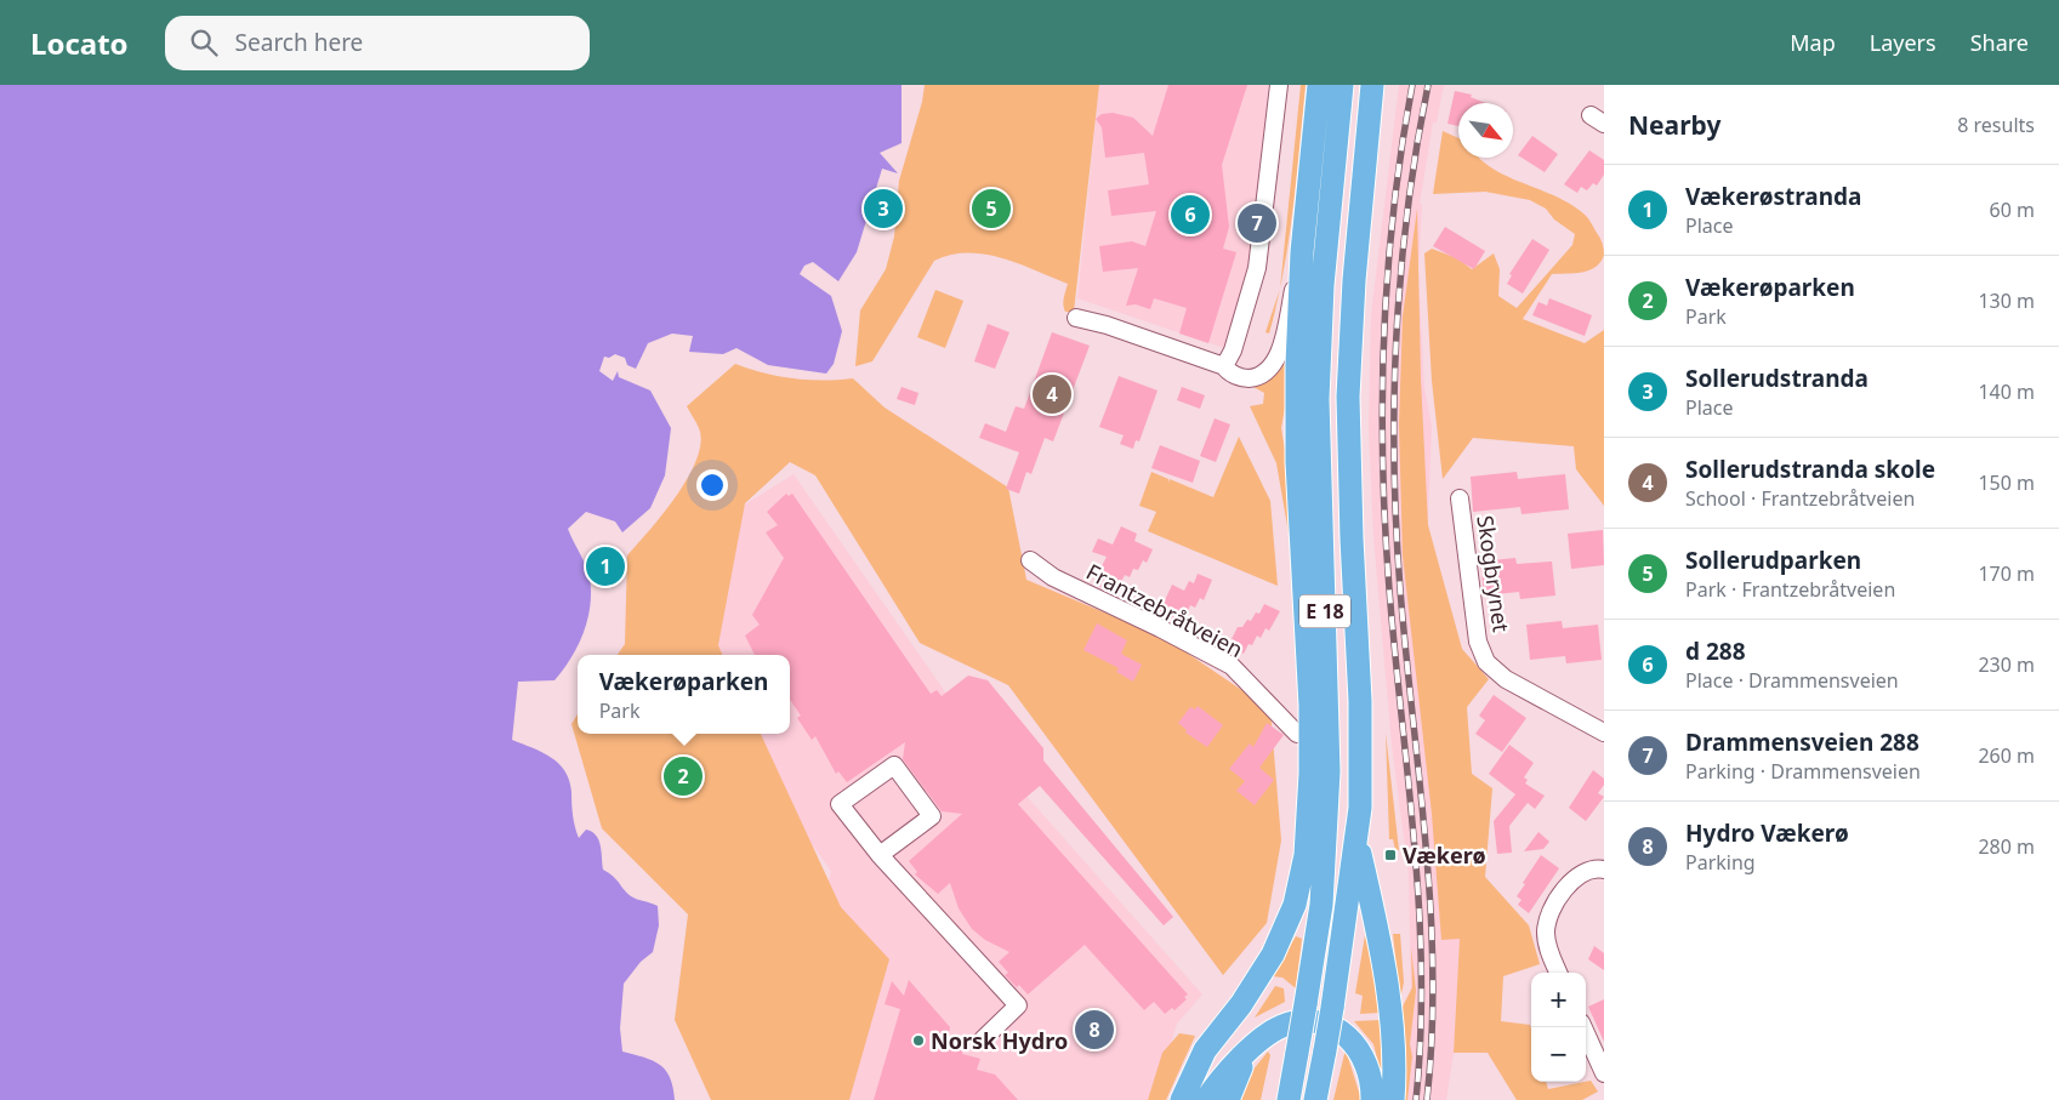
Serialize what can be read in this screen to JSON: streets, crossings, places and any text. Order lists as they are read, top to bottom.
{
  "streets": {
    "highway": ["E 18"],
    "street": ["Skogbrynet", "Frantzebråtveien"]
  },
  "places": {
    "transit": ["Vækerø"],
    "other": ["Norsk Hydro"]
  },
  "north": "bottom right",
  "page": {
    "header": "Locato",
    "search": "Search here",
    "nav": ["Map", "Layers", "Share"],
    "heading": ["Nearby", "8 results"],
    "list": [
      {
        "mark": "1",
        "name": "Vækerøstranda",
        "note": "Place",
        "value": "60 m"
      },
      {
        "mark": "2",
        "name": "Vækerøparken",
        "note": "Park",
        "value": "130 m"
      },
      {
        "mark": "3",
        "name": "Sollerudstranda",
        "note": "Place",
        "value": "140 m"
      },
      {
        "mark": "4",
        "name": "Sollerudstranda skole",
        "note": "School · Frantzebråtveien",
        "value": "150 m"
      },
      {
        "mark": "5",
        "name": "Sollerudparken",
        "note": "Park · Frantzebråtveien",
        "value": "170 m"
      },
      {
        "mark": "6",
        "name": "d 288",
        "note": "Place · Drammensveien",
        "value": "230 m"
      },
      {
        "mark": "7",
        "name": "Drammensveien 288",
        "note": "Parking · Drammensveien",
        "value": "260 m"
      },
      {
        "mark": "8",
        "name": "Hydro Vækerø",
        "note": "Parking",
        "value": "280 m"
      }
    ],
    "pins": [
      "3",
      "5",
      "6",
      "7",
      "4",
      "1",
      "2",
      "8"
    ],
    "popup": ["Vækerøparken", "Park"],
    "map_buttons": ["+", "−"]
  }
}
